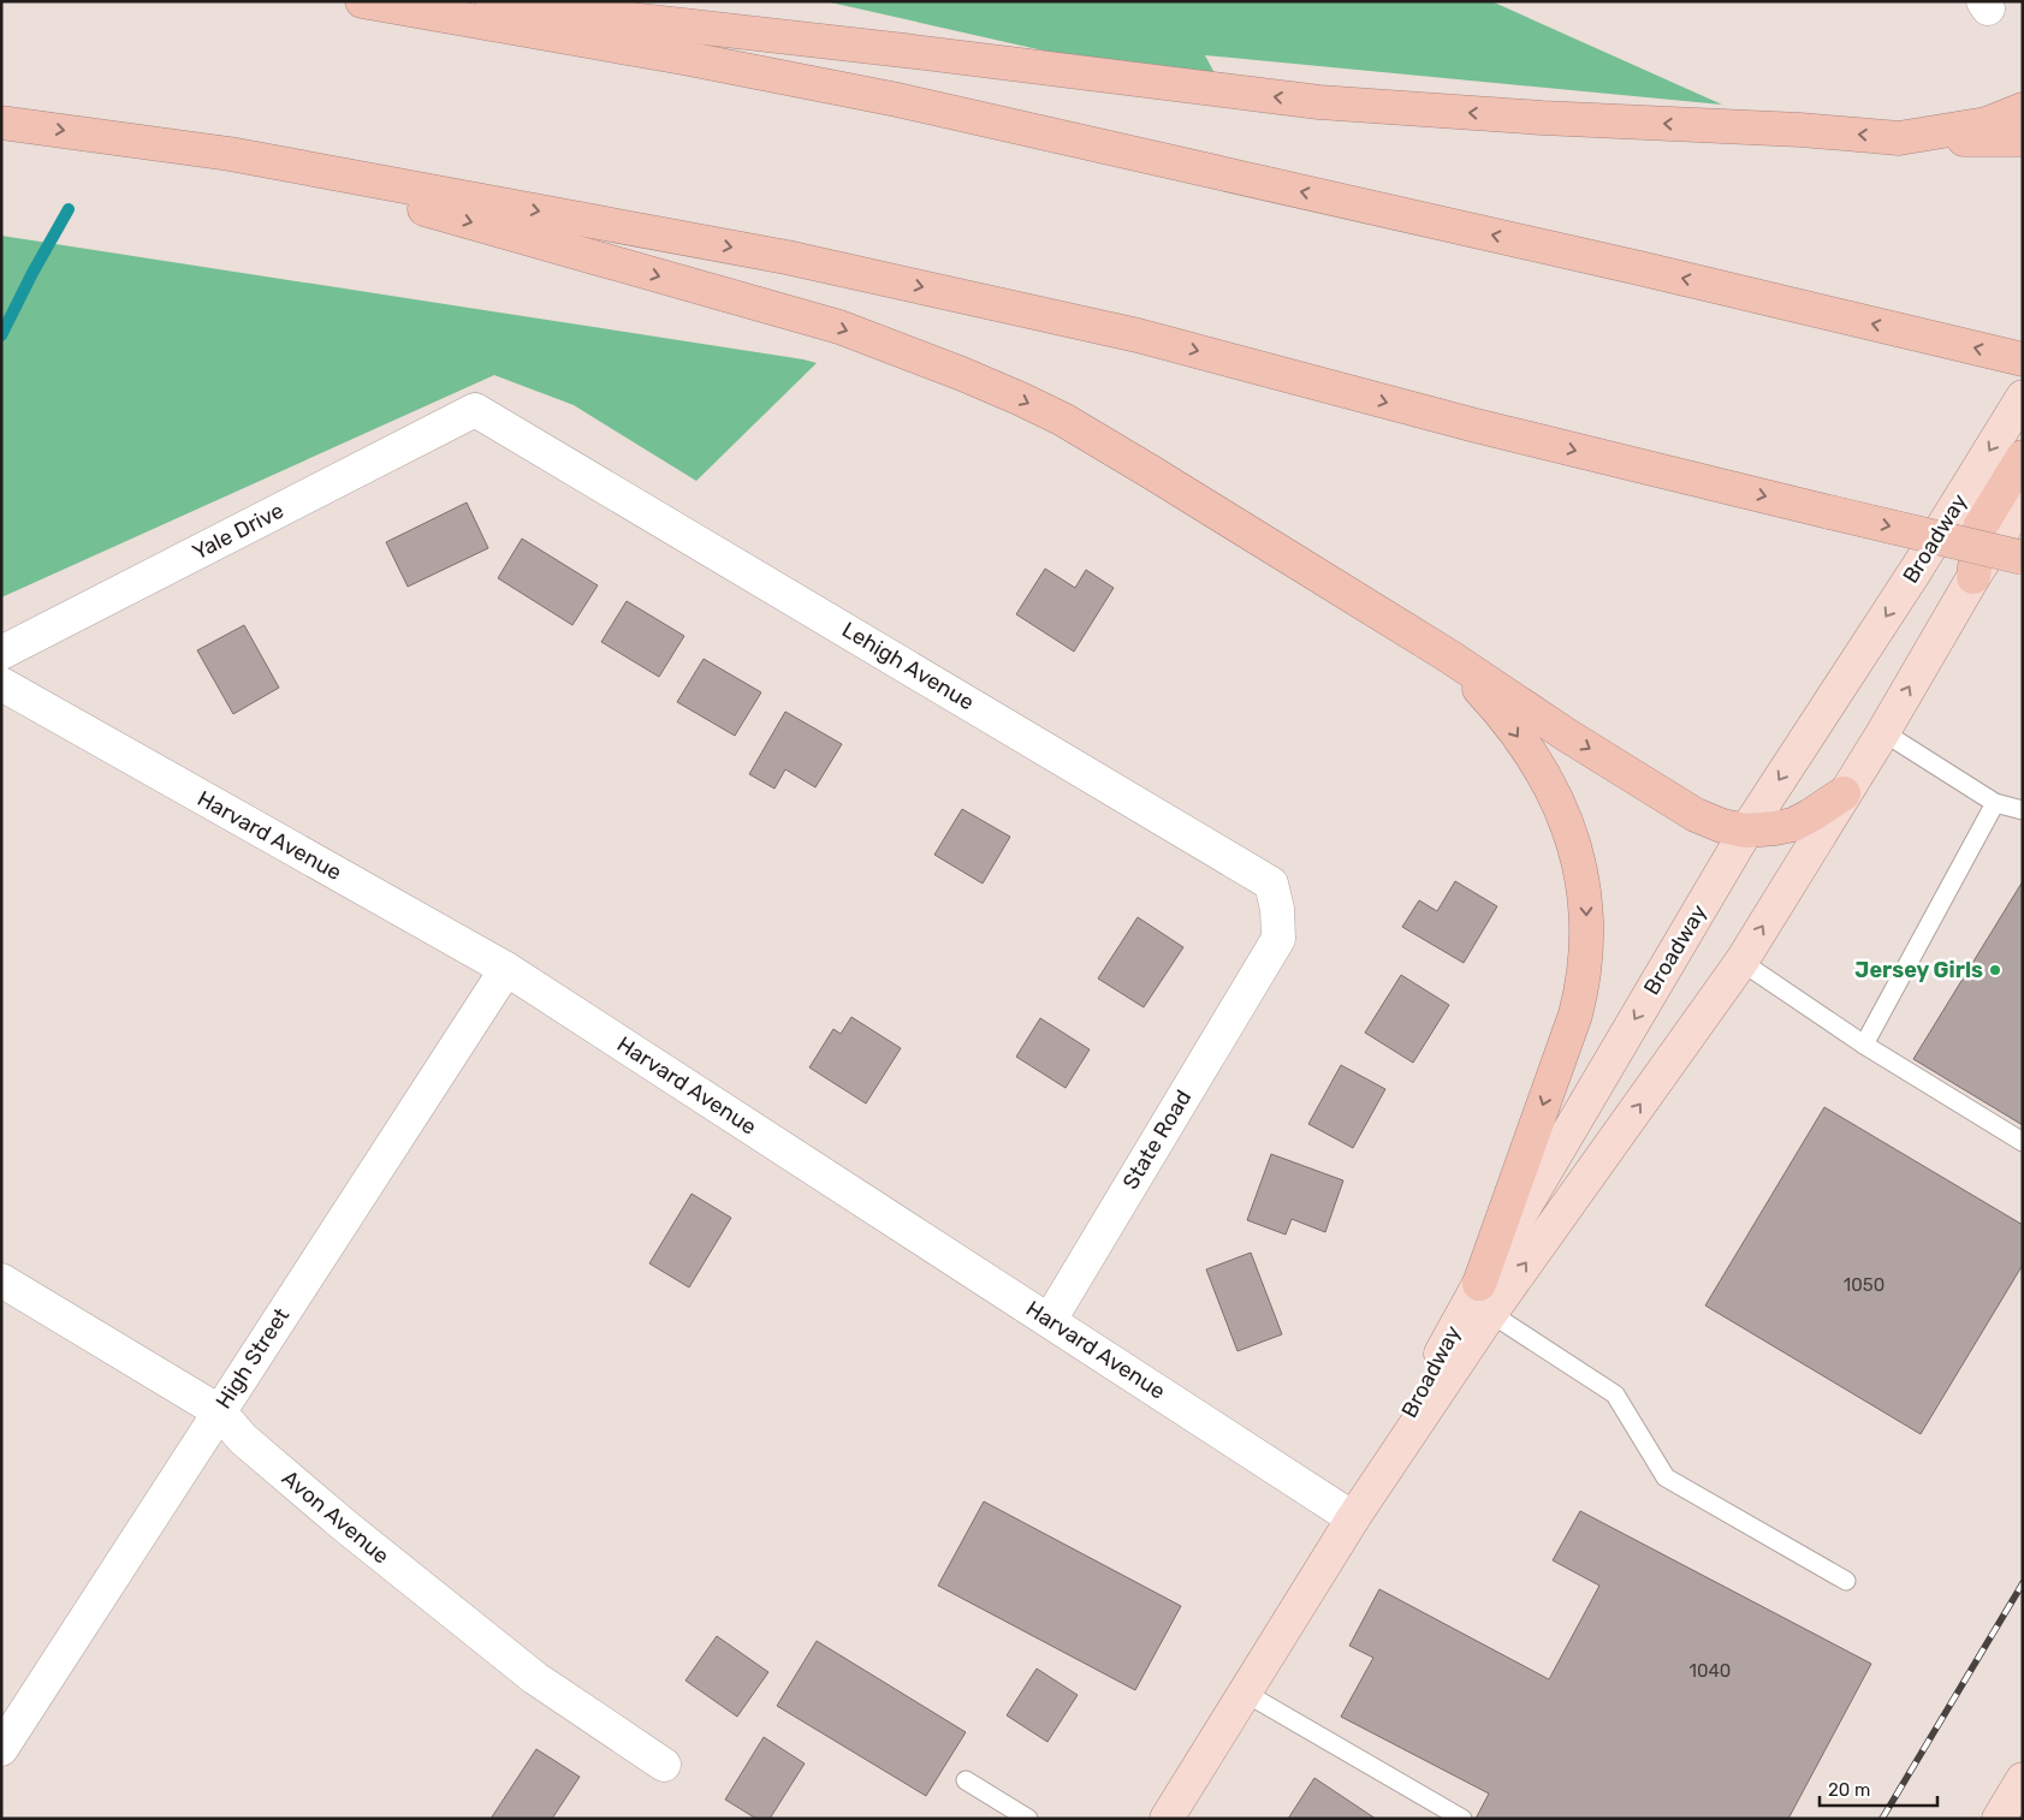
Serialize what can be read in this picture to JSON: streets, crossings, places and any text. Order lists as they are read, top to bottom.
{
  "streets": {
    "main road": ["Broadway"],
    "street": [
      "Yale Drive",
      "Lehigh Avenue",
      "Harvard Avenue",
      "State Road",
      "High Street",
      "Avon Avenue"
    ]
  },
  "crossings": [
    ["Yale Drive", "Lehigh Avenue"],
    ["Broadway", "Harvard Avenue"],
    ["Lehigh Avenue", "State Road"],
    ["Harvard Avenue", "State Road"],
    ["Harvard Avenue", "High Street"],
    ["High Street", "Avon Avenue"]
  ],
  "places": ["Jersey Girls"],
  "house_numbers": ["1050", "1040"],
  "scale_bar": "20 m"
}
